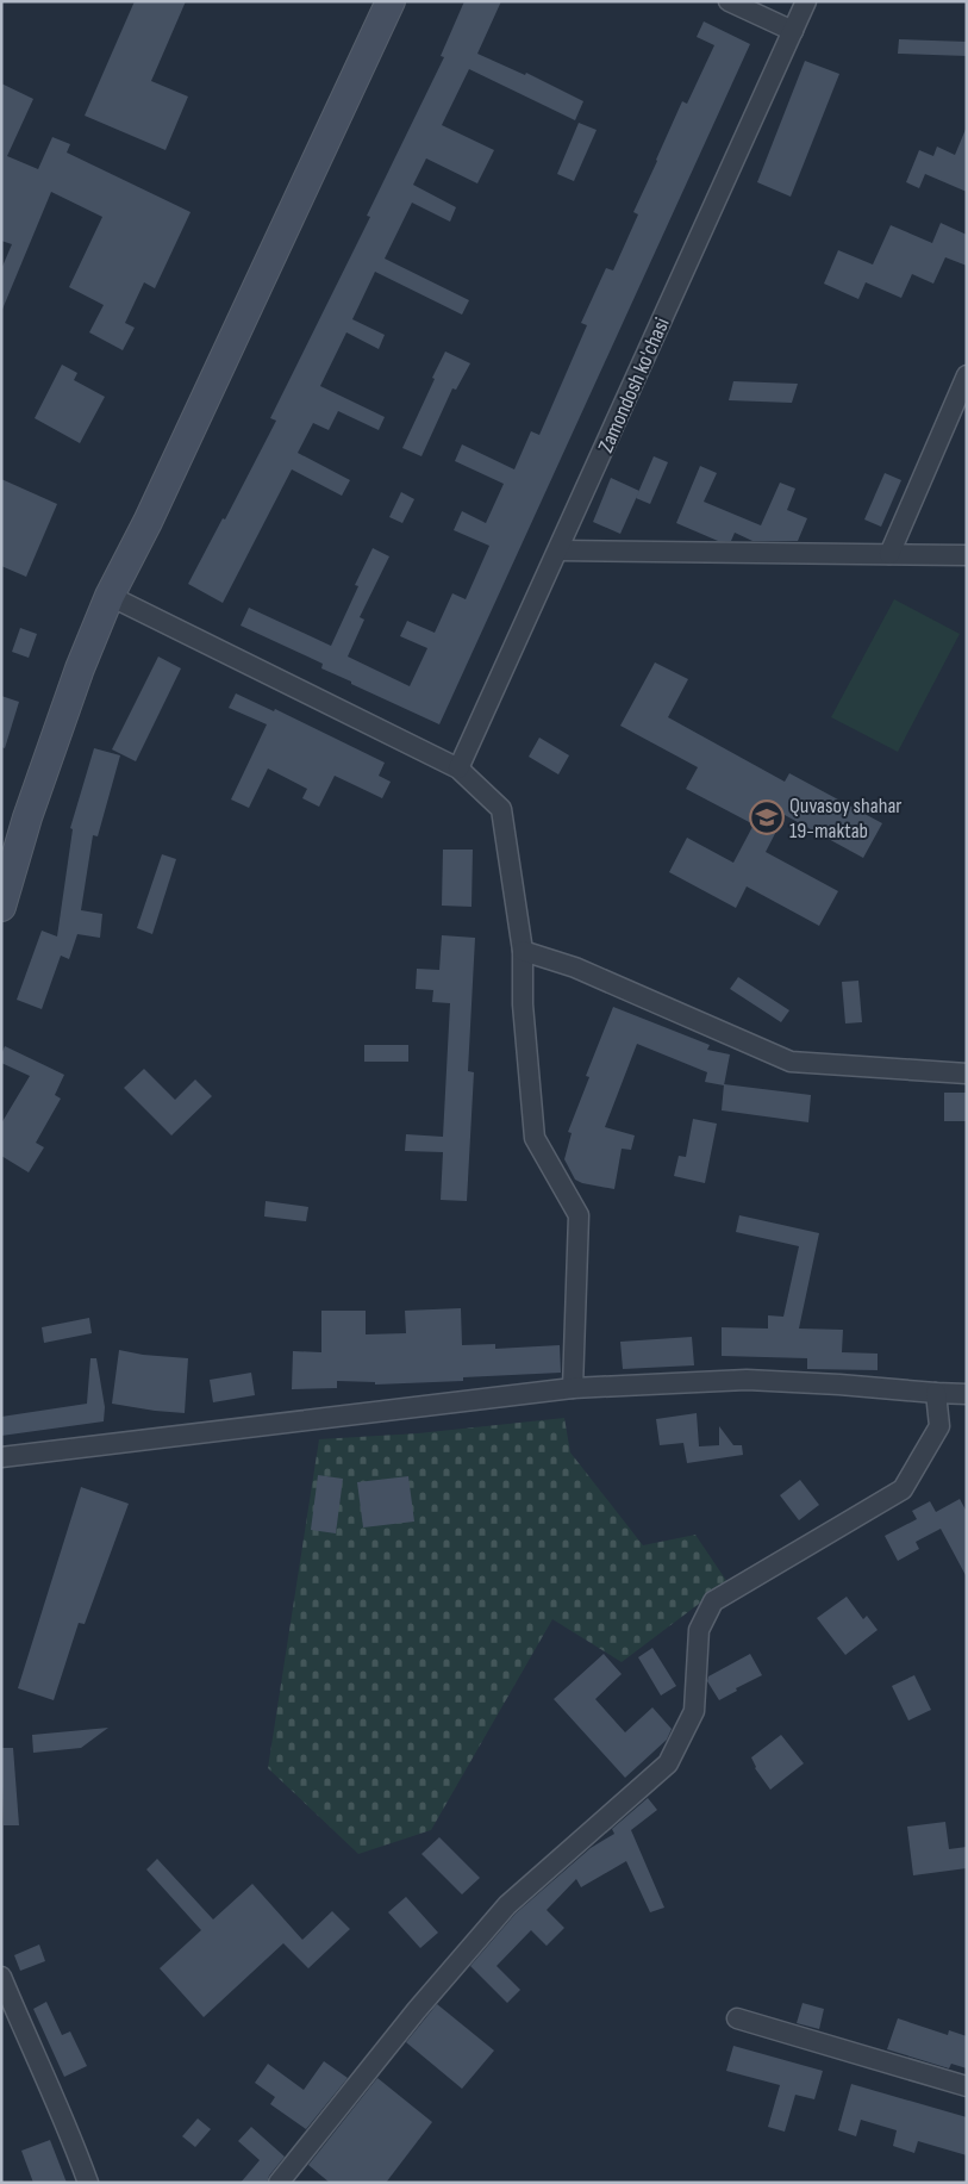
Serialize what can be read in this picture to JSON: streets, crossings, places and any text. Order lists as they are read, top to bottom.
{
  "streets": {
    "street": ["Zamondosh ko'chasi"]
  },
  "places": {
    "school or university": ["Quvasoy shahar 19-maktab"]
  }
}
